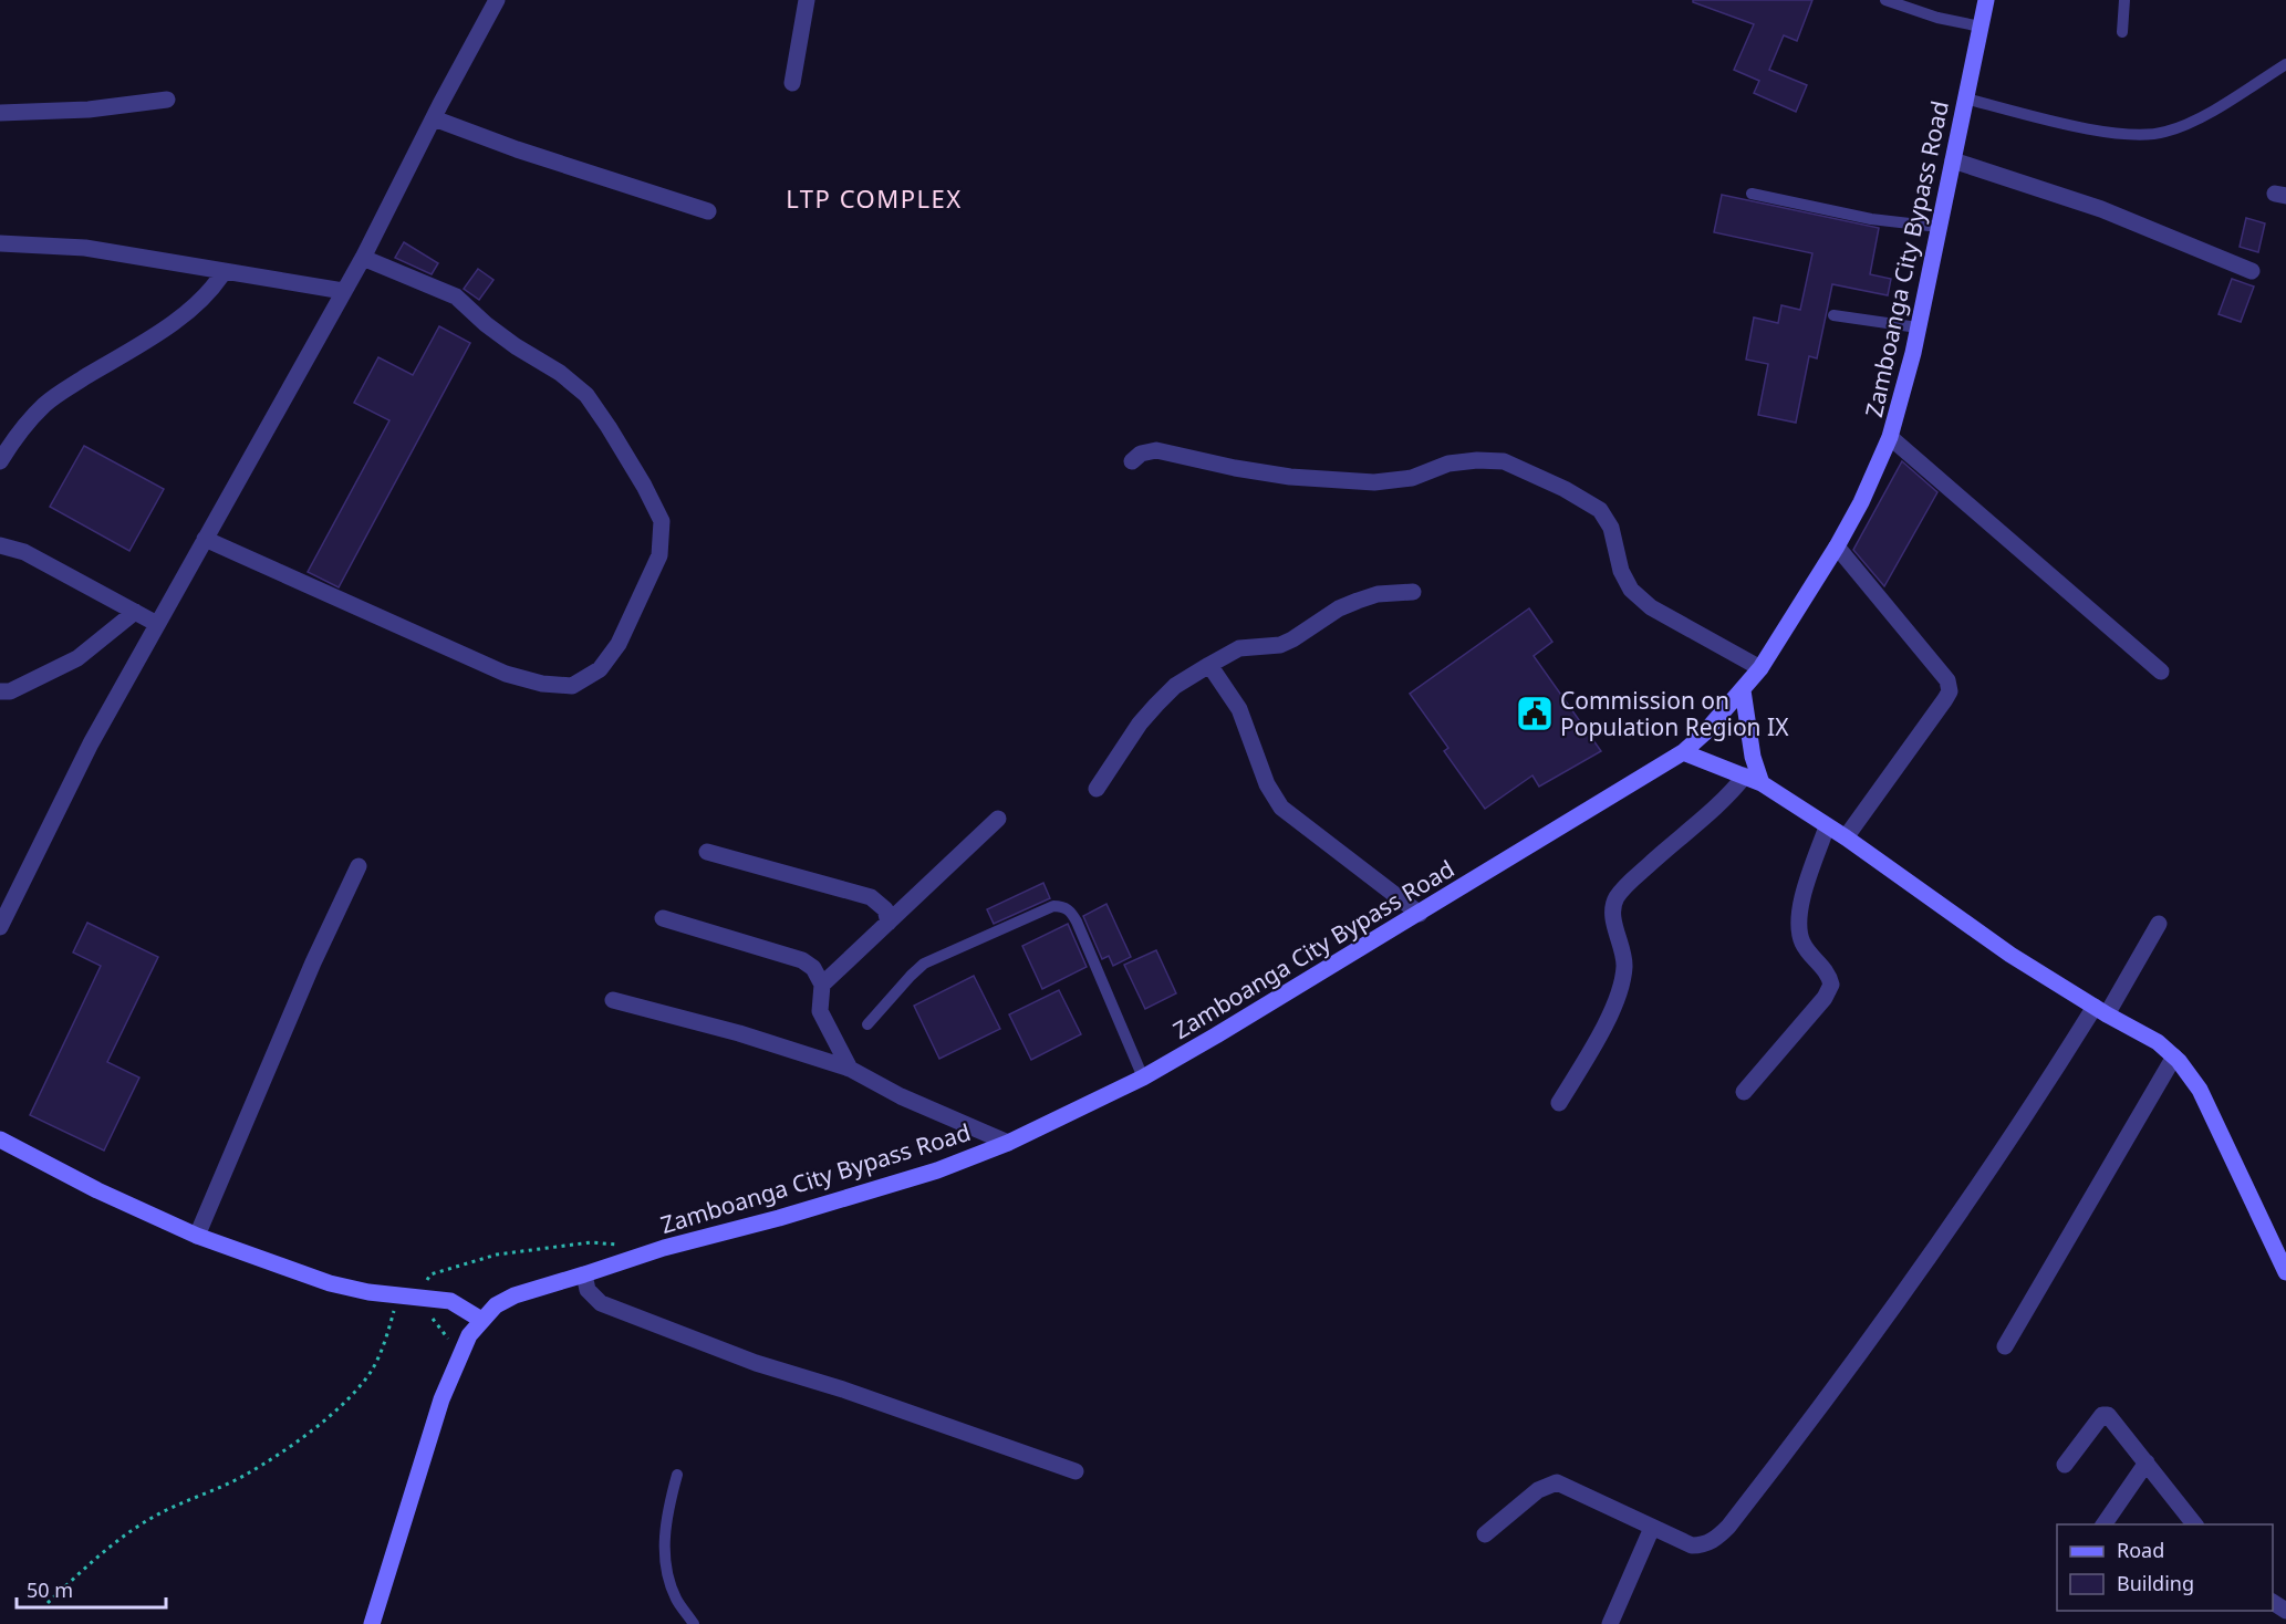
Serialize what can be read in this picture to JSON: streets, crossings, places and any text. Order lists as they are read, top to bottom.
{
  "streets": {
    "main road": ["Zamboanga City Bypass Road"]
  },
  "districts": ["LTP COMPLEX"],
  "places": {
    "public building": ["Commission on Population Region IX"]
  },
  "legend": ["Road", "Building"],
  "scale_bar": "50 m"
}
